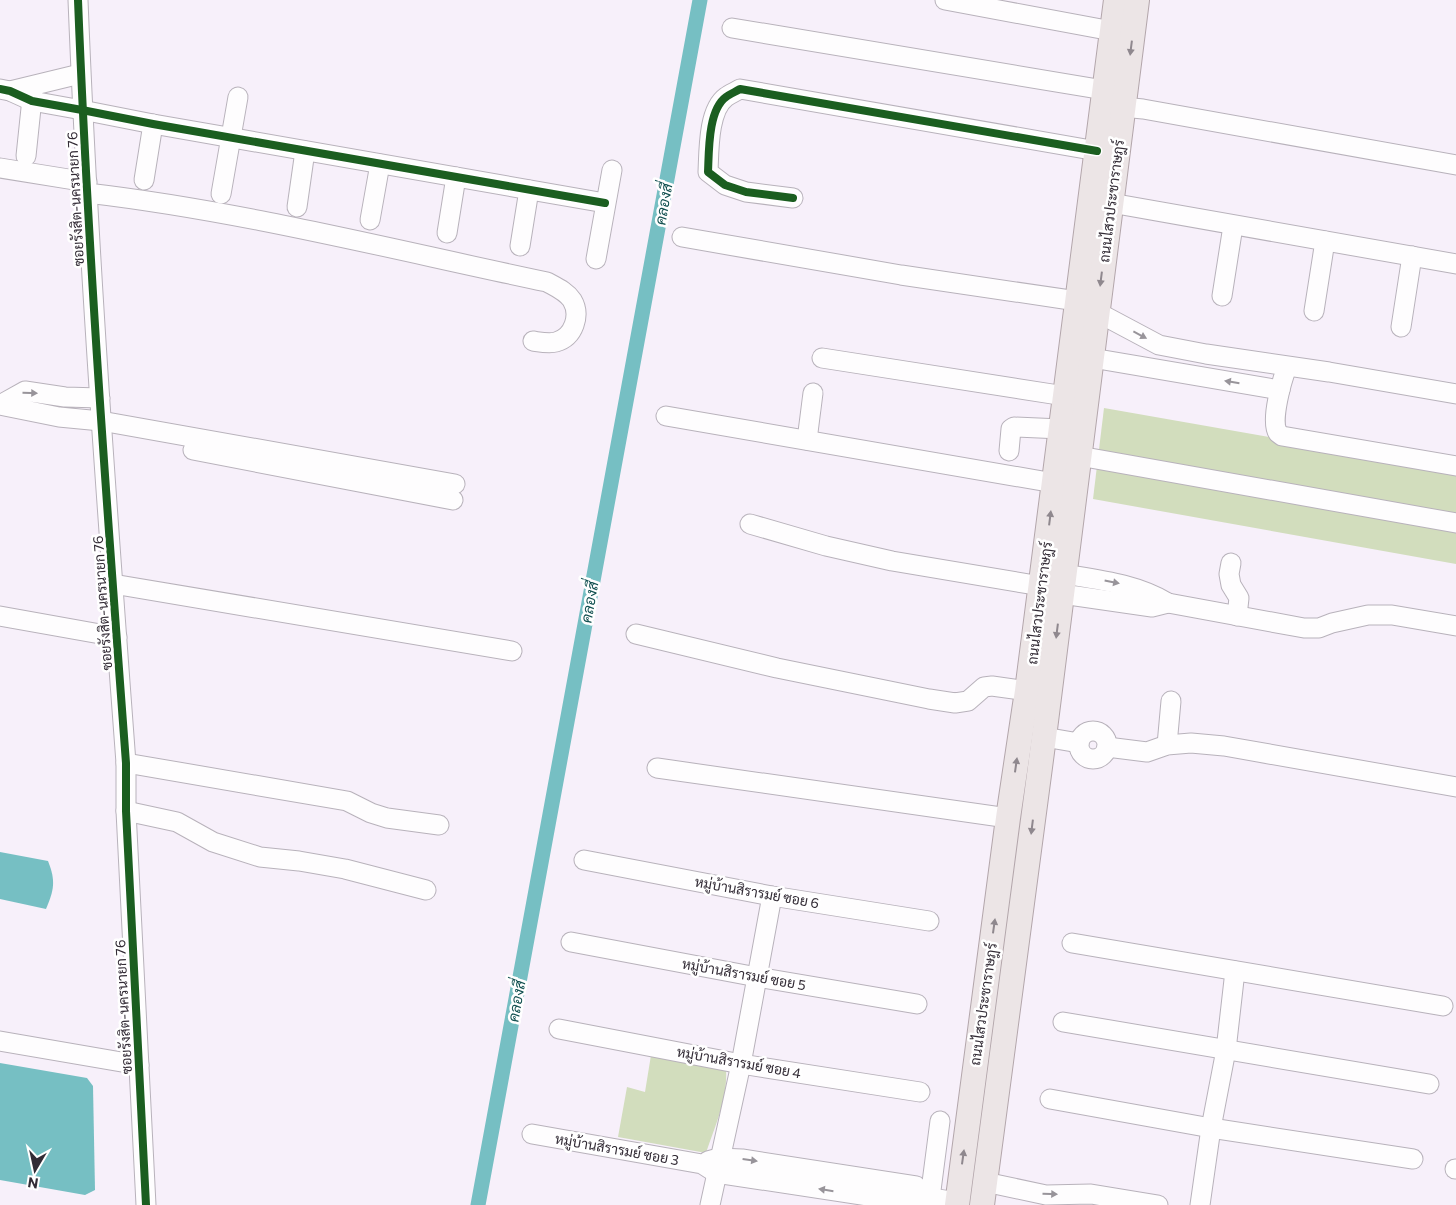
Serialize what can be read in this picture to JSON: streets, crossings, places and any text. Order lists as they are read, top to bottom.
{
  "streets": {
    "main road": ["ถนนไสวประชาราษฎร์"],
    "street": [
      "ซอยรังสิต-นครนายก 76",
      "หมู่บ้านสิรารมย์ ซอย 6",
      "หมู่บ้านสิรารมย์ ซอย 5",
      "หมู่บ้านสิรารมย์ ซอย 4",
      "หมู่บ้านสิรารมย์ ซอย 3"
    ]
  },
  "crossings": [
    ["ถนนไสวประชาราษฎร์", "หมู่บ้านสิรารมย์ ซอย 3"]
  ],
  "water": ["คลองสี่"],
  "north": "bottom"
}
